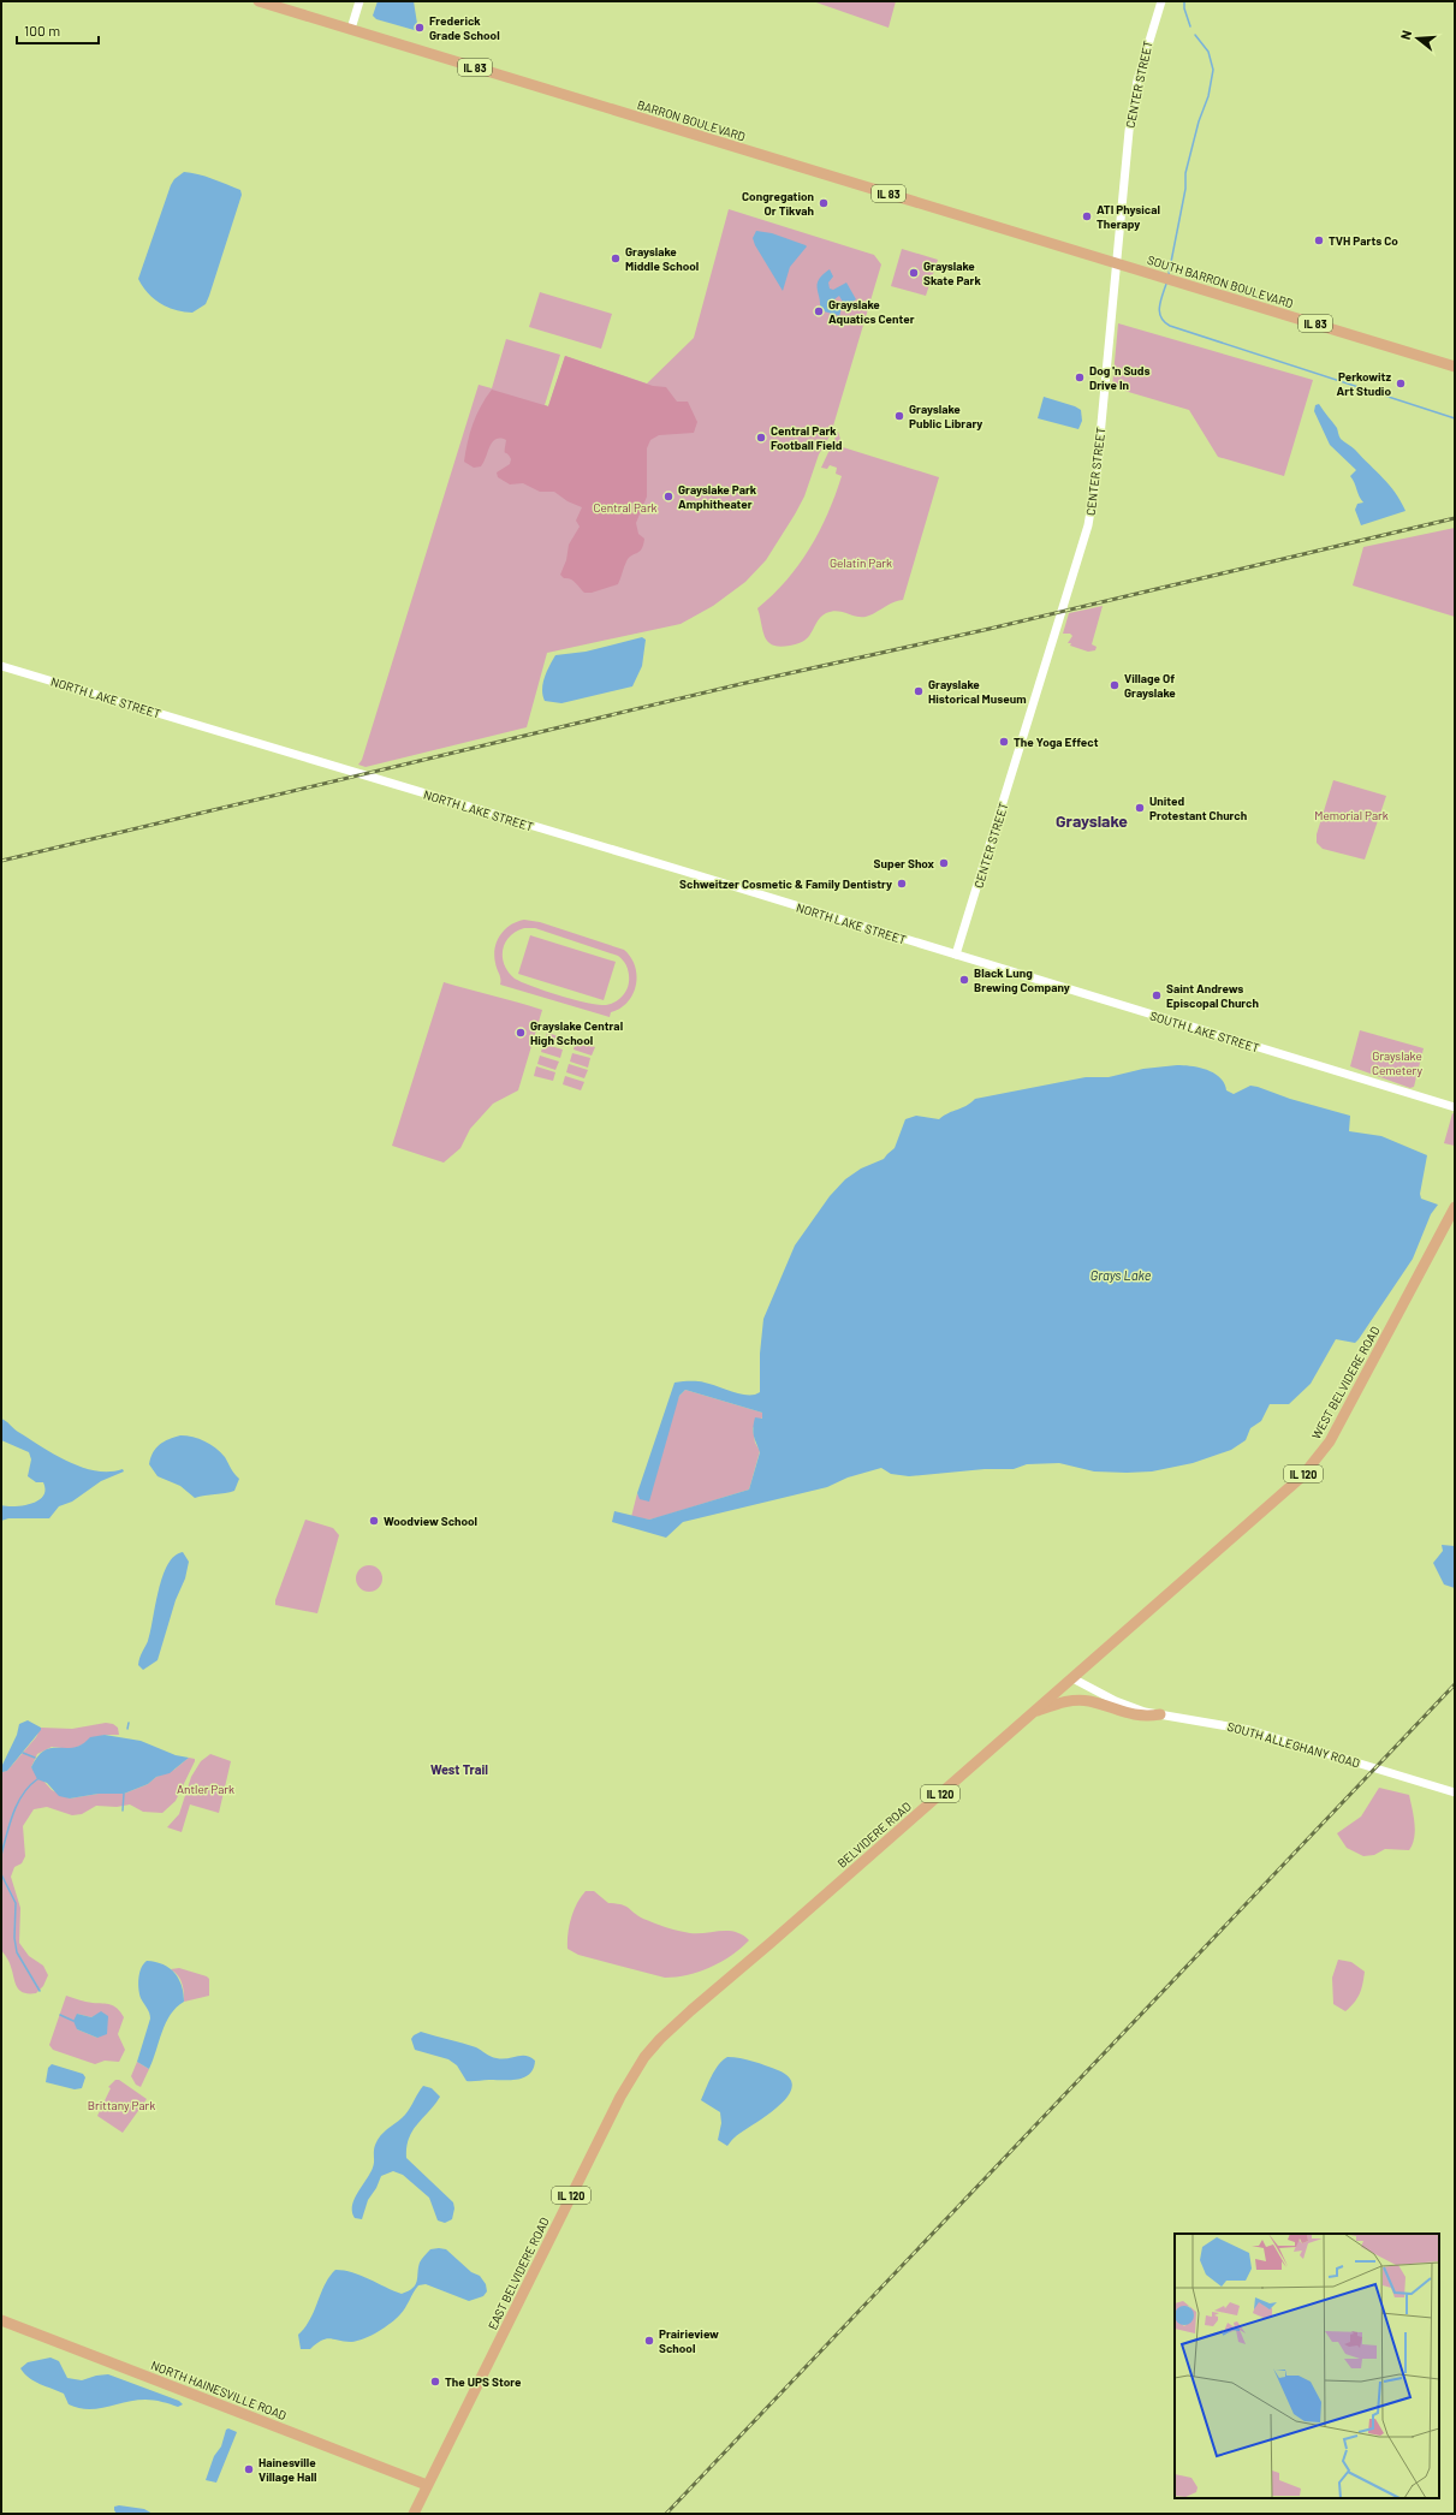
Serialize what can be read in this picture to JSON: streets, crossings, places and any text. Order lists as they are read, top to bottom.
{
  "streets": {
    "main road": [
      "IL 83",
      "BARRON BOULEVARD",
      "SOUTH BARRON BOULEVARD",
      "WEST BELVIDERE ROAD",
      "IL 120",
      "BELVIDERE ROAD",
      "EAST BELVIDERE ROAD",
      "NORTH HAINESVILLE ROAD"
    ],
    "street": [
      "CENTER STREET",
      "NORTH LAKE STREET",
      "SOUTH LAKE STREET",
      "SOUTH ALLEGHANY ROAD"
    ]
  },
  "crossings": [
    ["CENTER STREET", "BARRON BOULEVARD"],
    ["CENTER STREET", "SOUTH BARRON BOULEVARD"],
    ["CENTER STREET", "NORTH LAKE STREET"],
    ["CENTER STREET", "SOUTH LAKE STREET"],
    ["BARRON BOULEVARD", "SOUTH BARRON BOULEVARD"],
    ["NORTH LAKE STREET", "SOUTH LAKE STREET"],
    ["WEST BELVIDERE ROAD", "SOUTH ALLEGHANY ROAD"],
    ["WEST BELVIDERE ROAD", "BELVIDERE ROAD"],
    ["IL 120", "EAST BELVIDERE ROAD"],
    ["IL 120", "NORTH HAINESVILLE ROAD"],
    ["SOUTH ALLEGHANY ROAD", "BELVIDERE ROAD"],
    ["BELVIDERE ROAD", "EAST BELVIDERE ROAD"],
    ["EAST BELVIDERE ROAD", "NORTH HAINESVILLE ROAD"]
  ],
  "districts": ["Grayslake", "West Trail"],
  "water": ["Grays Lake"],
  "parks": [
    "Central Park",
    "Gelatin Park",
    "Memorial Park",
    "Grayslake Cemetery",
    "Antler Park",
    "Brittany Park"
  ],
  "places": [
    "Frederick Grade School",
    "Congregation Or Tikvah",
    "ATI Physical Therapy",
    "TVH Parts Co",
    "Grayslake Middle School",
    "Grayslake Skate Park",
    "Grayslake Aquatics Center",
    "Dog 'n Suds Drive In",
    "Perkowitz Art Studio",
    "Grayslake Public Library",
    "Central Park Football Field",
    "Grayslake Park Amphitheater",
    "Village Of Grayslake",
    "Grayslake Historical Museum",
    "The Yoga Effect",
    "United Protestant Church",
    "Super Shox",
    "Schweitzer Cosmetic & Family Dentistry",
    "Black Lung Brewing Company",
    "Saint Andrews Episcopal Church",
    "Grayslake Central High School",
    "Woodview School",
    "Prairieview School",
    "The UPS Store",
    "Hainesville Village Hall"
  ],
  "scale_bar": "100 m",
  "north": "left"
}
